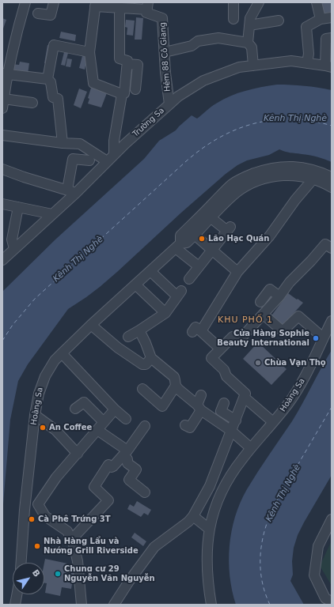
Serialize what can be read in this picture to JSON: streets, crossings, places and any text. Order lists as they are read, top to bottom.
{
  "streets": {
    "street": ["Hẻm 88 Cô Giang", "Trường Sa", "Hoàng Sa"]
  },
  "crossings": [
    ["Hẻm 88 Cô Giang", "Trường Sa"]
  ],
  "districts": ["KHU PHỐ 1"],
  "water": ["Kênh Thị Nghè"],
  "places": [
    "Lão Hạc Quán",
    "Cửa Hàng Sophie Beauty International",
    "Chùa Vạn Thọ",
    "An Coffee",
    "Cà Phê Trứng 3T",
    "Nhà Hàng Lẩu và Nướng Grill Riverside",
    "Chung cư 29 Nguyễn Văn Nguyễn"
  ],
  "north": "top right"
}
